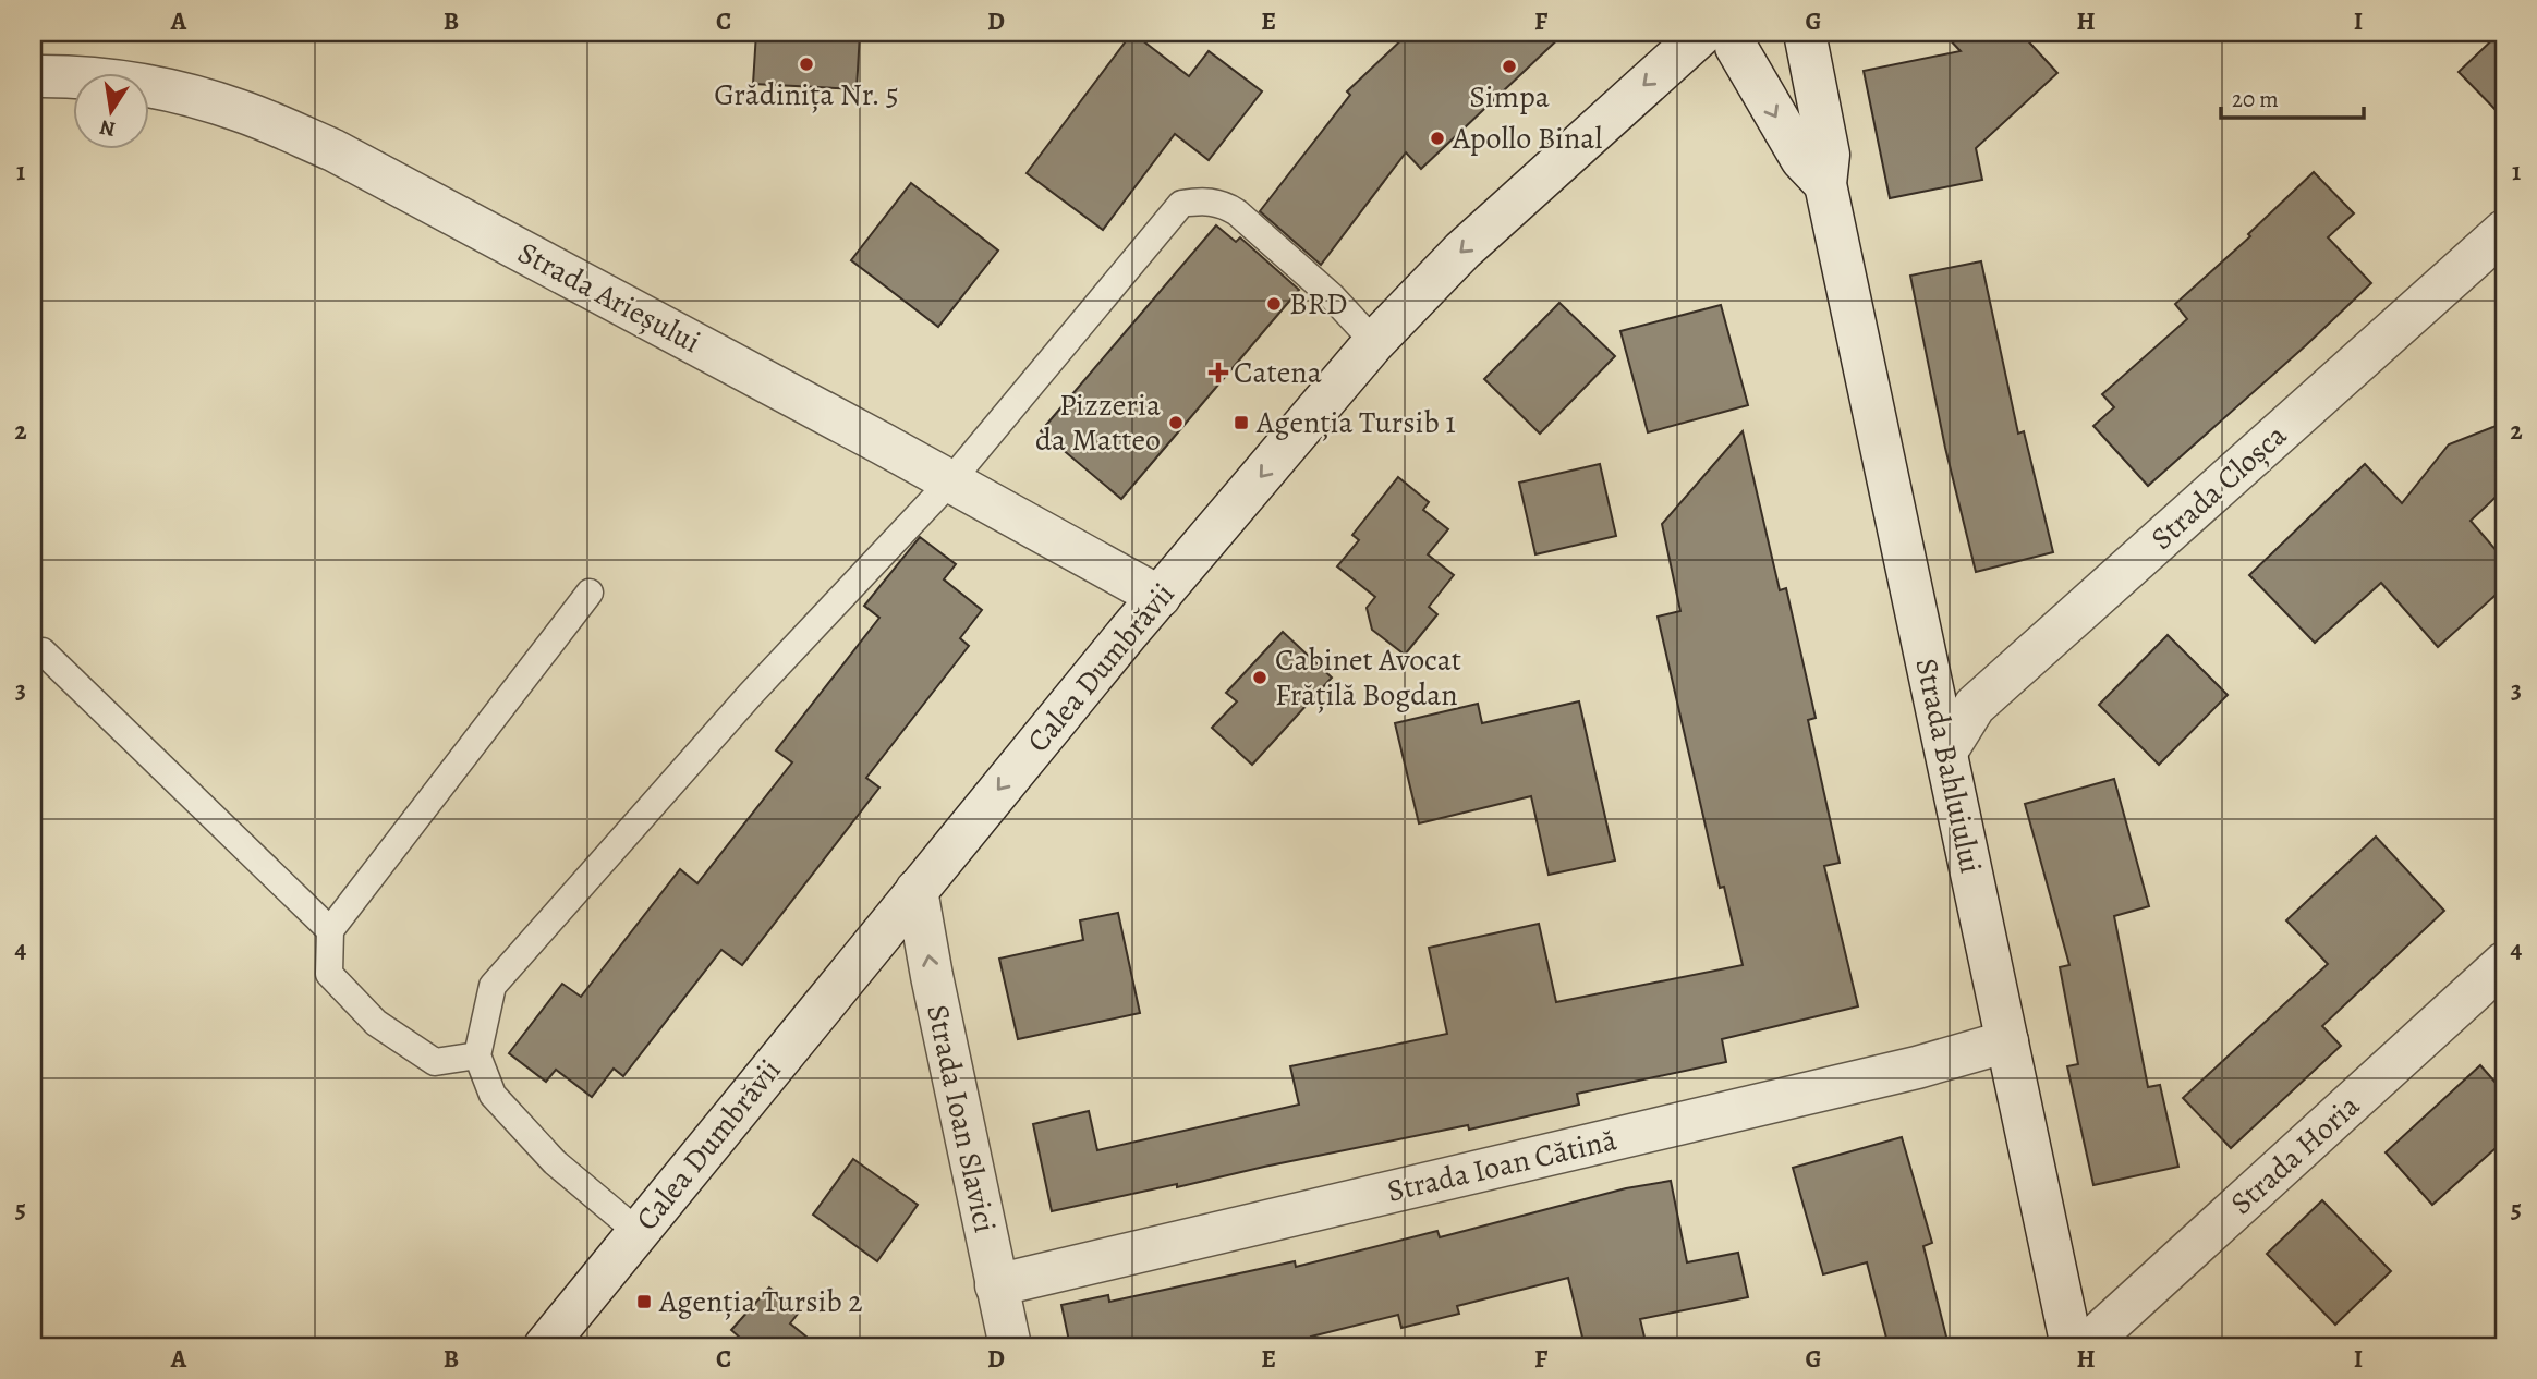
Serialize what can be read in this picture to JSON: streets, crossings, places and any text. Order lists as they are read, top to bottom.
{
  "streets": {
    "street": [
      "Strada Arieșului",
      "Strada Cloșca",
      "Calea Dumbrăvii",
      "Strada Bahluiului",
      "Strada Ioan Slavici",
      "Strada Horia",
      "Strada Ioan Cătină"
    ]
  },
  "crossings": [
    ["Strada Arieșului", "Calea Dumbrăvii"],
    ["Strada Cloșca", "Strada Bahluiului"],
    ["Calea Dumbrăvii", "Strada Ioan Slavici"],
    ["Strada Bahluiului", "Strada Ioan Cătină"],
    ["Strada Ioan Slavici", "Strada Ioan Cătină"]
  ],
  "one_way": ["Calea Dumbrăvii", "Strada Ioan Slavici"],
  "places": {
    "other": [
      "Grădinița Nr. 5",
      "Simpa",
      "Apollo Binal",
      "BRD",
      "Pizzeria da Matteo",
      "Cabinet Avocat Frățilă Bogdan"
    ],
    "health": ["Catena"],
    "transit": ["Agenția Tursib 1", "Agenția Tursib 2"]
  },
  "scale_bar": "20 m",
  "north": "bottom",
  "grid": {
    "columns": [
      "A",
      "B",
      "C",
      "D",
      "E",
      "F",
      "G",
      "H",
      "I"
    ],
    "rows": [
      "1",
      "2",
      "3",
      "4",
      "5"
    ]
  }
}
